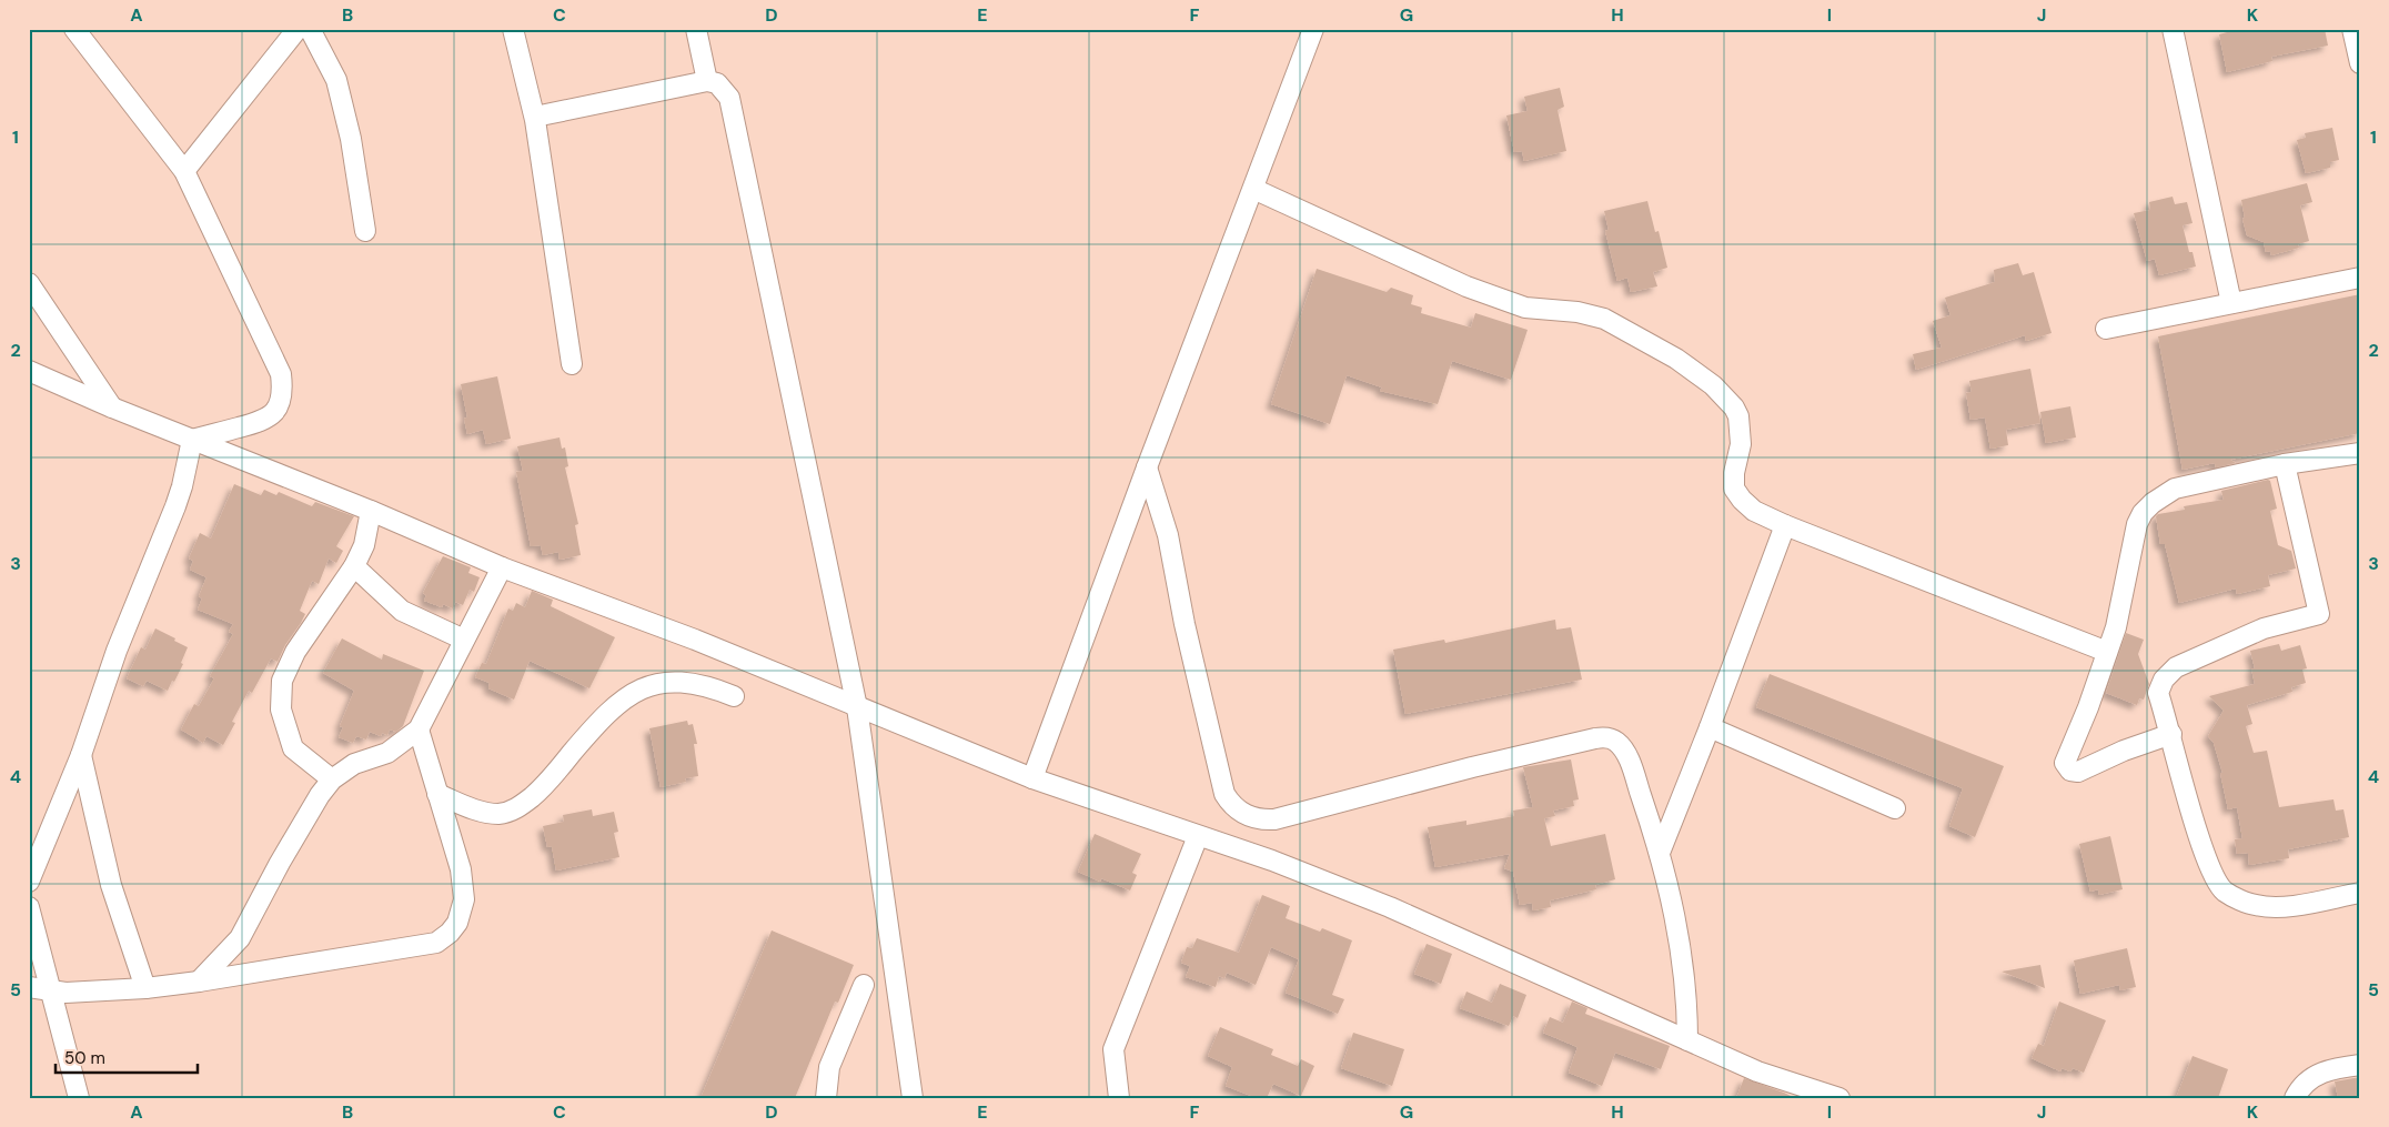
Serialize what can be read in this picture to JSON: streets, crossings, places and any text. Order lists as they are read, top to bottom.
{
  "scale_bar": "50 m",
  "grid": {
    "columns": [
      "A",
      "B",
      "C",
      "D",
      "E",
      "F",
      "G",
      "H",
      "I",
      "J",
      "K"
    ],
    "rows": [
      "1",
      "2",
      "3",
      "4",
      "5"
    ]
  }
}
